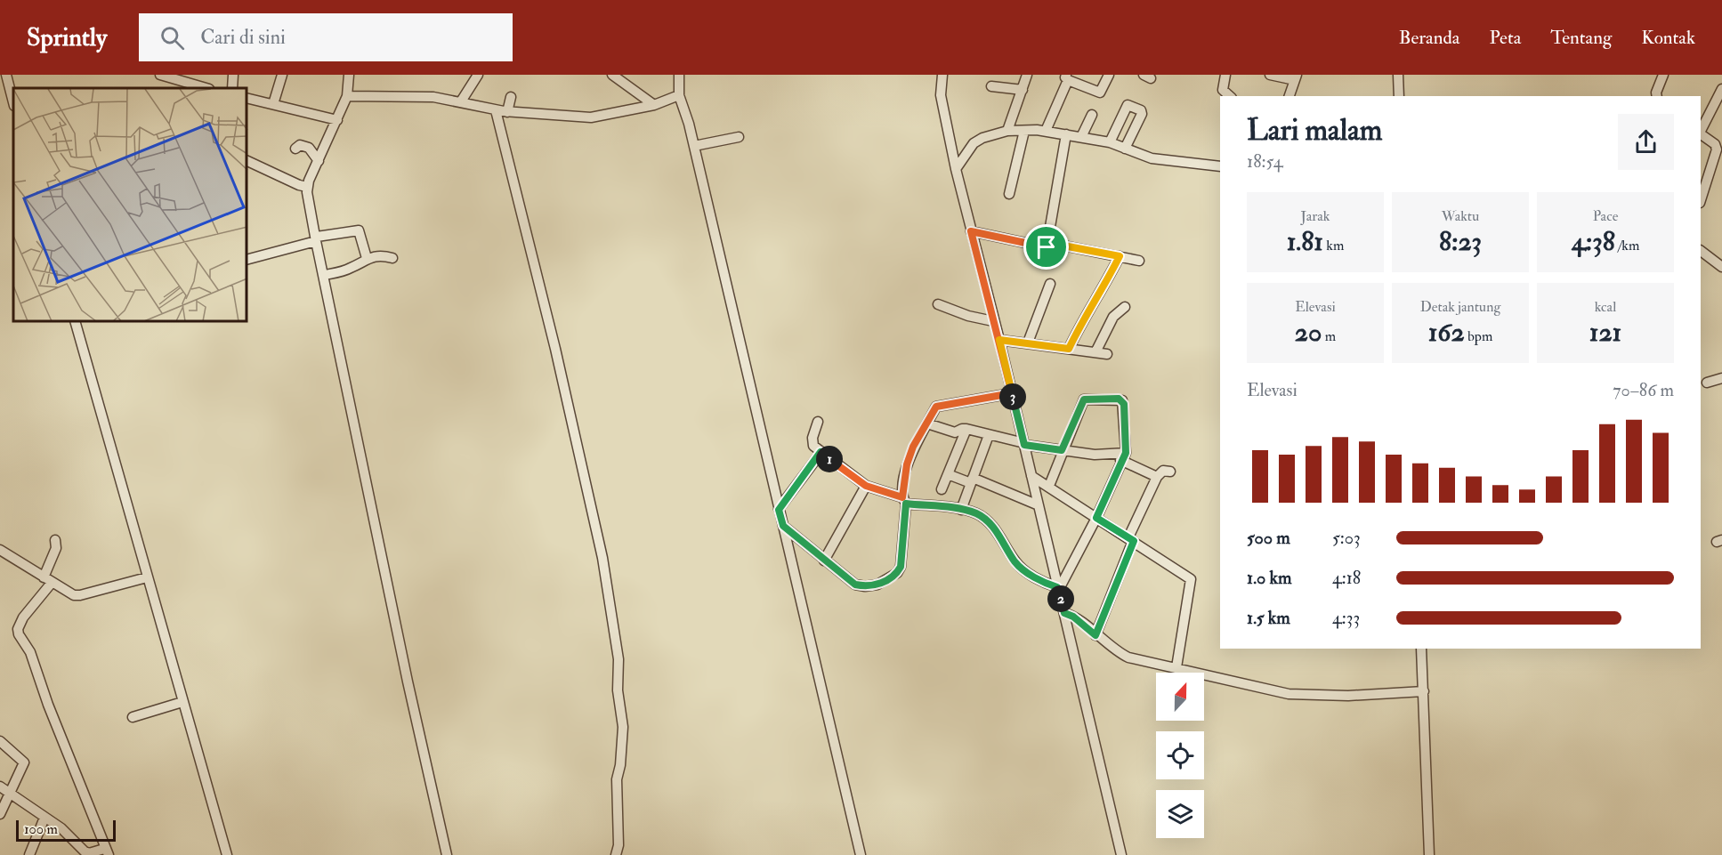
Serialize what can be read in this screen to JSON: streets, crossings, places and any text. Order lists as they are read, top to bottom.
{
  "scale_bar": "100 m",
  "north": "top",
  "page": {
    "header": "Sprintly",
    "search": "Cari di sini",
    "nav": [
      "Beranda",
      "Peta",
      "Tentang",
      "Kontak"
    ],
    "heading": ["Lari malam", "18:54"],
    "stats": [
      ["Jarak", "1.81 km"],
      ["Waktu", "8:23"],
      ["Pace", "4:38 /km"],
      ["Elevasi", "20 m"],
      ["Detak jantung", "162 bpm"],
      ["kcal", "121"]
    ],
    "chart": ["Elevasi", "70–86 m"],
    "pins": ["3", "1", "2"],
    "list": [
      {
        "name": "500 m",
        "note": "5:03"
      },
      {
        "name": "1.0 km",
        "note": "4:18"
      },
      {
        "name": "1.5 km",
        "note": "4:33"
      }
    ],
    "scale": "100 m"
  }
}
